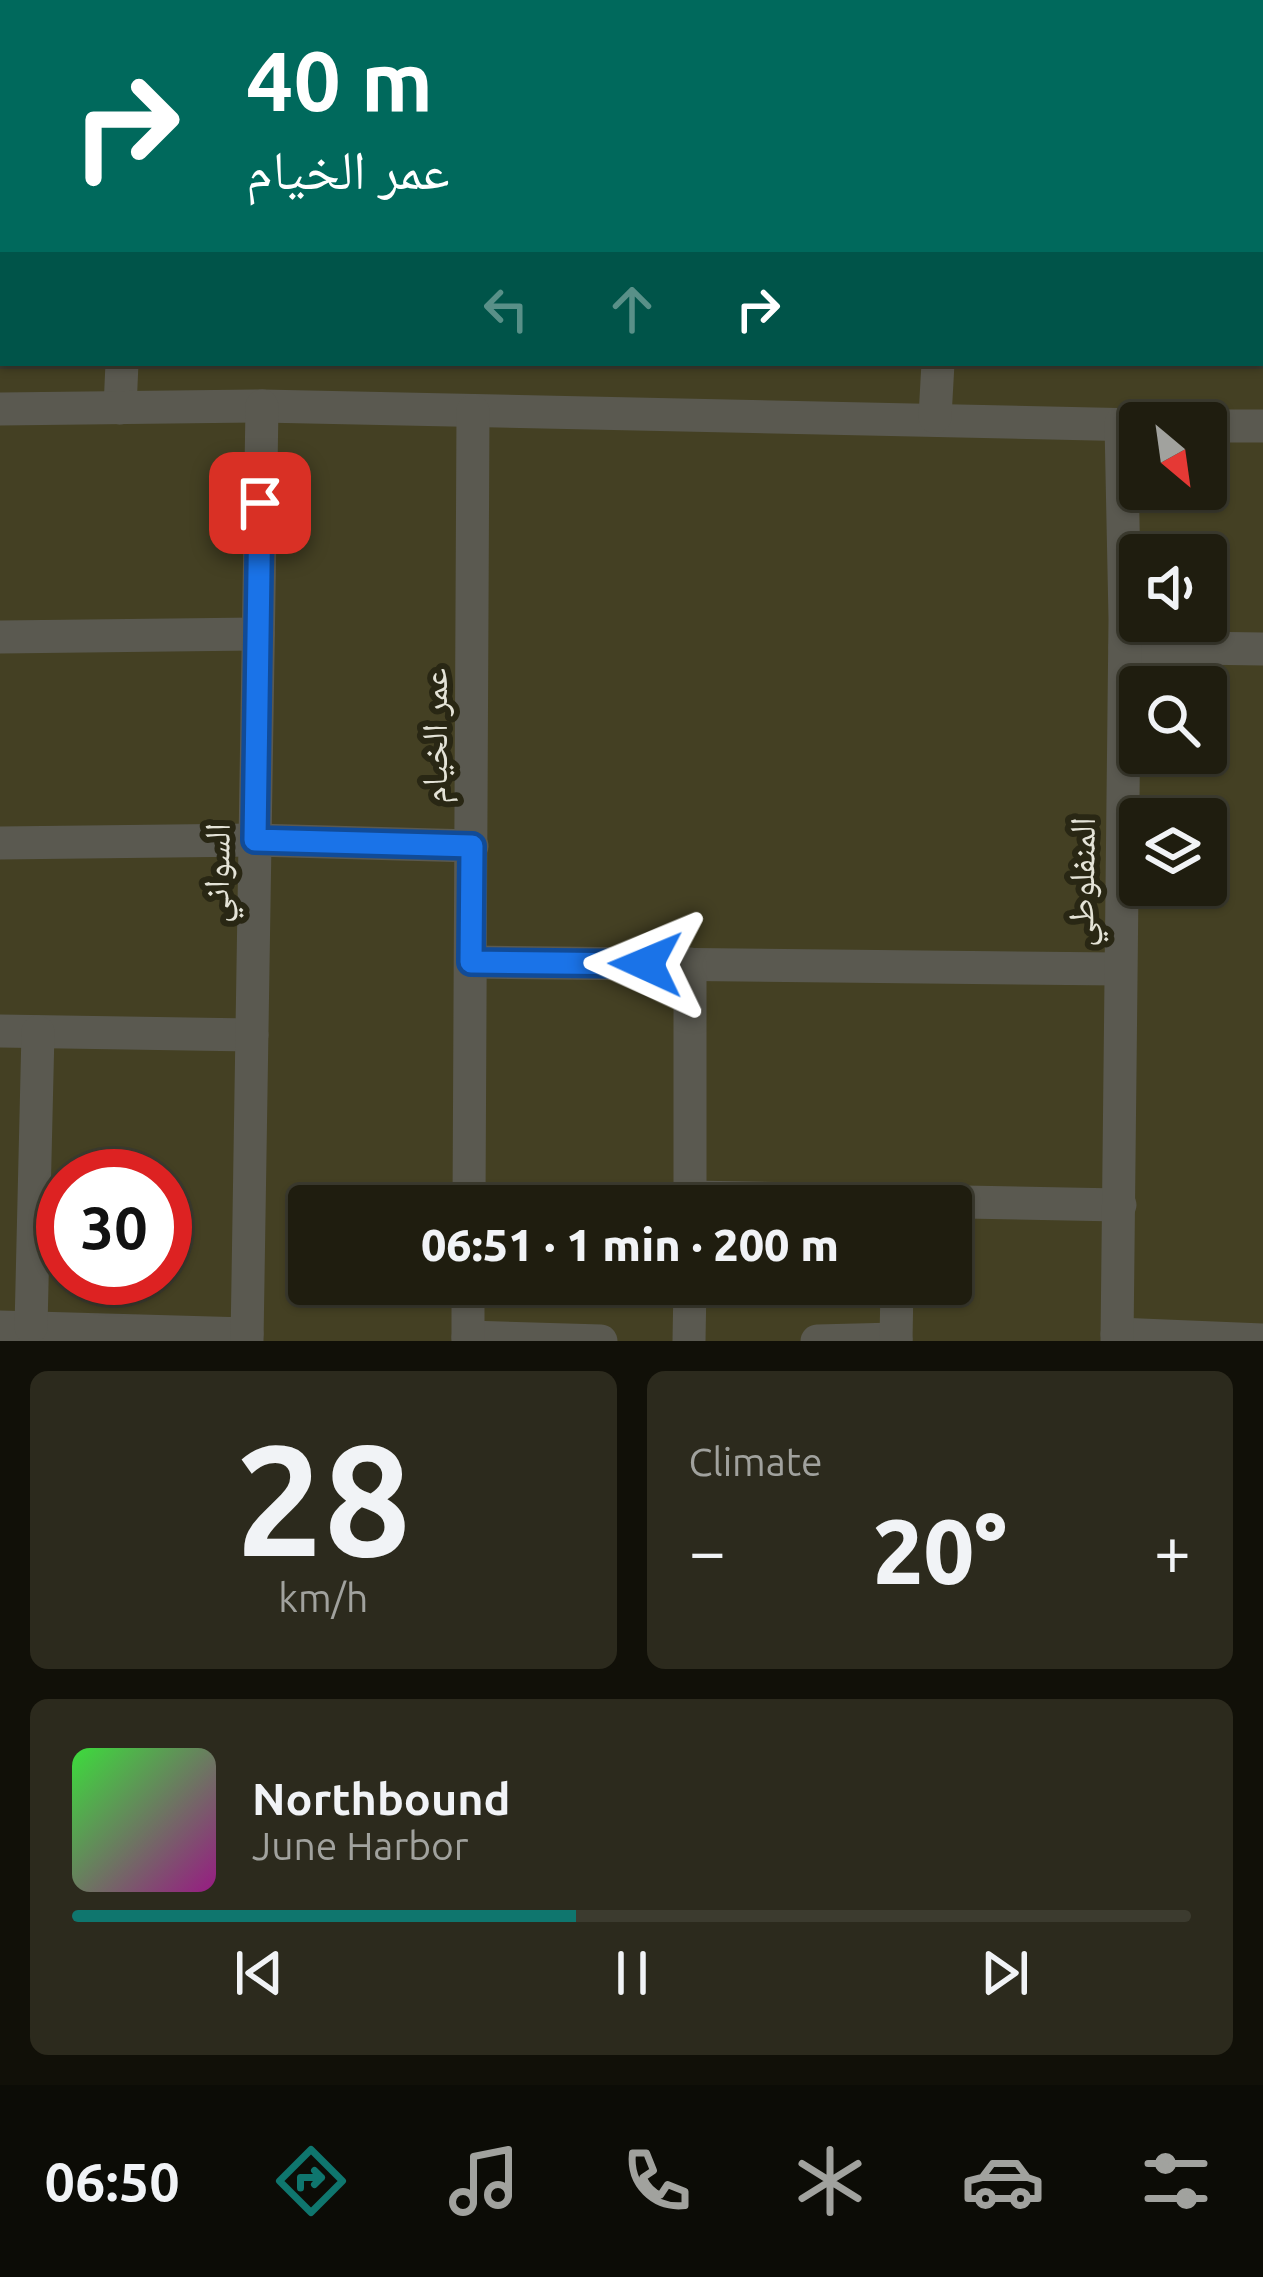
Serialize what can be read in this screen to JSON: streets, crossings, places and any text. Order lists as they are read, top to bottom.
{
  "streets": {
    "street": ["عمر الخيام", "السواني", "المنفلوطي"]
  },
  "north": "bottom right",
  "page": {
    "turn": ["40 m", "عمر الخيام"],
    "limit": "30",
    "trip": "06:51 · 1 min · 200 m",
    "tile": [
      ["28", "km/h"],
      "Climate"
    ],
    "heat": ["−", "20°", "+"],
    "song": ["Northbound", "June Harbor"],
    "tabs": "06:50"
  }
}
